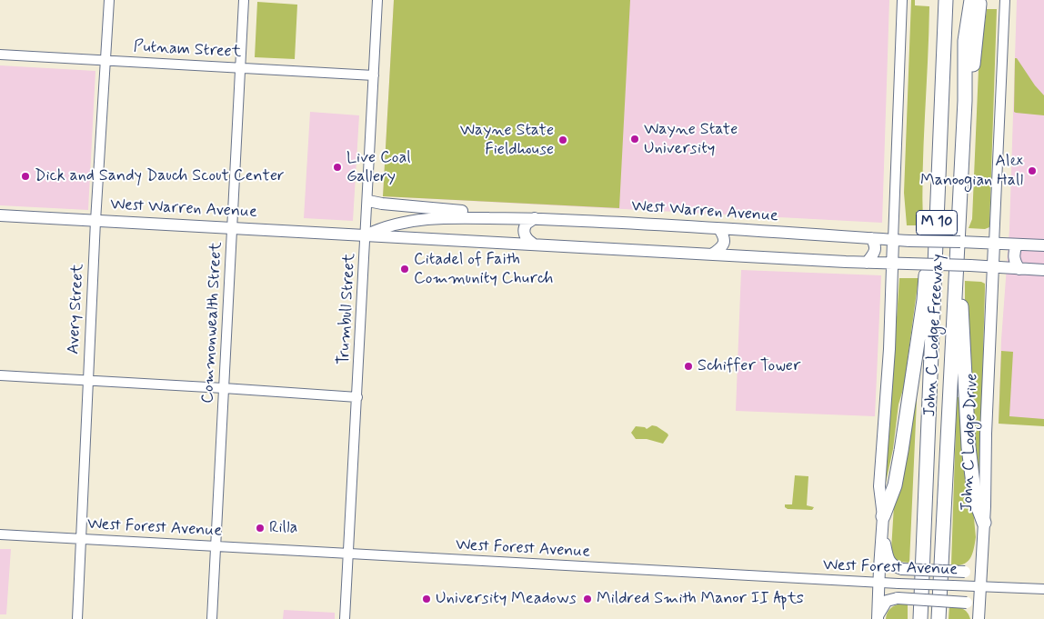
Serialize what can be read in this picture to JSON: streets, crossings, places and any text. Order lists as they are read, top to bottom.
{
  "streets": {
    "highway": ["M 10", "John C Lodge Freeway"],
    "main road": ["West Warren Avenue", "John C Lodge Drive"],
    "street": [
      "Putnam Street",
      "Avery Street",
      "Trumbull Street",
      "Commonwealth Street",
      "West Forest Avenue"
    ]
  },
  "crossings": [
    ["Putnam Street", "Avery Street"],
    ["Putnam Street", "Trumbull Street"],
    ["Putnam Street", "Commonwealth Street"],
    ["West Warren Avenue", "Avery Street"],
    ["West Warren Avenue", "Trumbull Street"],
    ["West Warren Avenue", "Commonwealth Street"],
    ["West Warren Avenue", "John C Lodge Drive"],
    ["Avery Street", "West Forest Avenue"],
    ["Trumbull Street", "West Forest Avenue"],
    ["Commonwealth Street", "West Forest Avenue"],
    ["John C Lodge Drive", "West Forest Avenue"]
  ],
  "places": [
    "Wayne State University",
    "Wayne State Fieldhouse",
    "Live Coal Gallery",
    "Alex Manoogian Hall",
    "Dick and Sandy Dauch Scout Center",
    "Citadel of Faith Community Church",
    "Schiffer Tower",
    "Rilla",
    "University Meadows",
    "Mildred Smith Manor II Apts"
  ]
}
